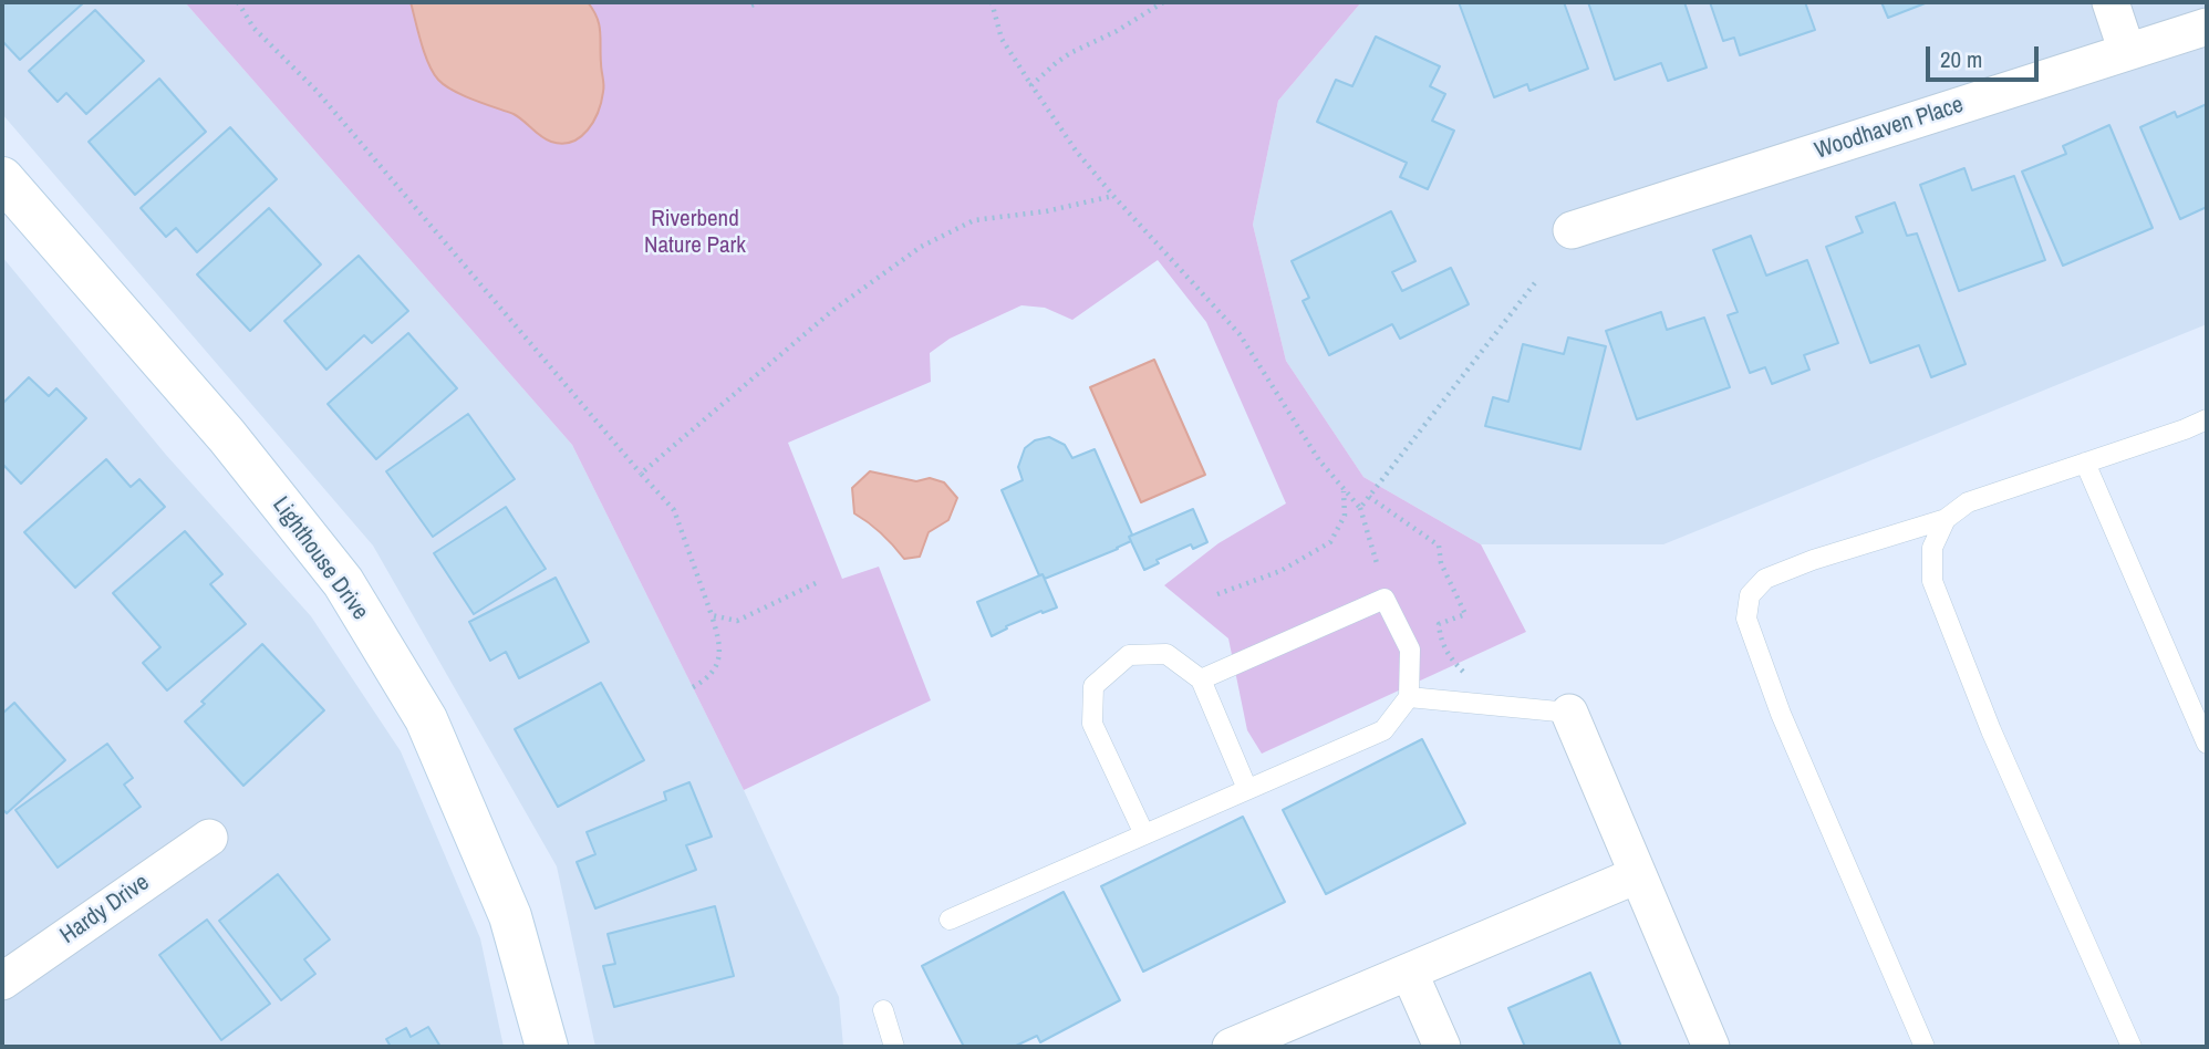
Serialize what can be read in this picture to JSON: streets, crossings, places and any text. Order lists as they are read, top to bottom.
{
  "streets": {
    "street": ["Woodhaven Place", "Lighthouse Drive", "Hardy Drive"]
  },
  "parks": ["Riverbend Nature Park"],
  "scale_bar": "20 m"
}
